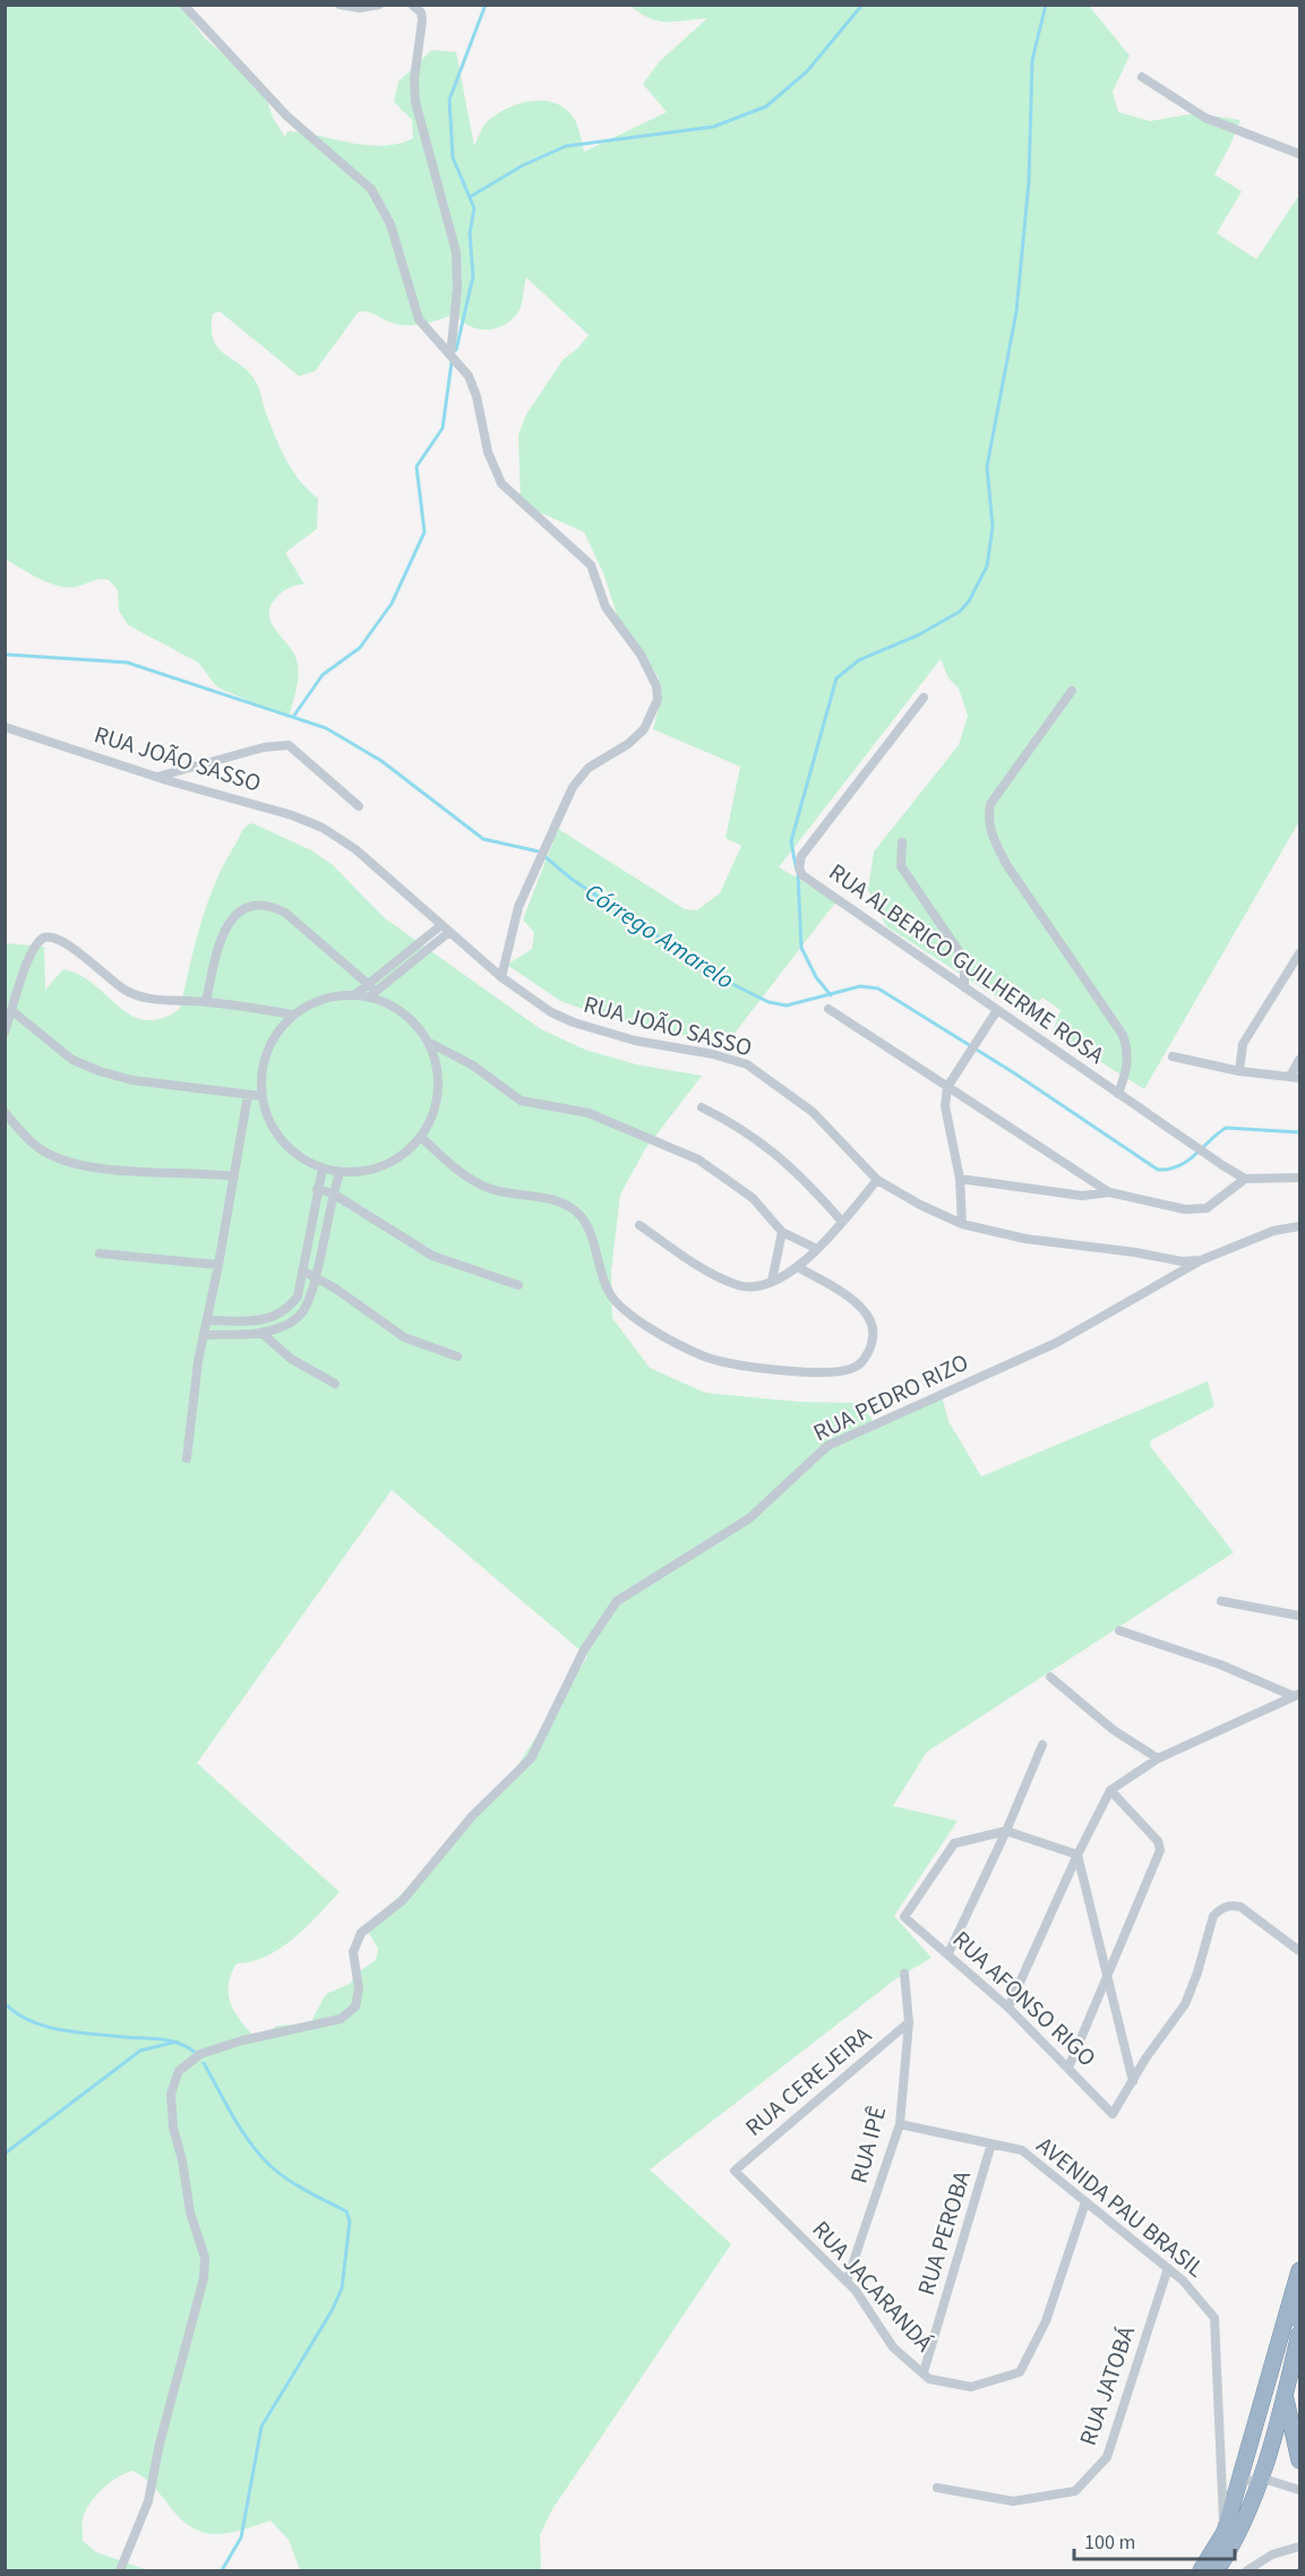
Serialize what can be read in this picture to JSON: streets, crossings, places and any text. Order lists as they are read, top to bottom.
{
  "streets": {
    "street": [
      "RUA JOÃO SASSO",
      "RUA ALBERICO GUILHERME ROSA",
      "RUA PEDRO RIZO",
      "RUA AFONSO RIGO",
      "RUA CEREJEIRA",
      "RUA IPÊ",
      "AVENIDA PAU BRASIL",
      "RUA PEROBA",
      "RUA JACARANDÁ",
      "RUA JATOBÁ"
    ]
  },
  "crossings": [
    ["RUA JOÃO SASSO", "RUA PEDRO RIZO"],
    ["RUA CEREJEIRA", "RUA IPÊ"],
    ["RUA CEREJEIRA", "RUA JACARANDÁ"],
    ["RUA IPÊ", "AVENIDA PAU BRASIL"],
    ["RUA IPÊ", "RUA JACARANDÁ"],
    ["AVENIDA PAU BRASIL", "RUA PEROBA"],
    ["AVENIDA PAU BRASIL", "RUA JACARANDÁ"],
    ["AVENIDA PAU BRASIL", "RUA JATOBÁ"],
    ["RUA PEROBA", "RUA JACARANDÁ"]
  ],
  "water": ["Córrego Amarelo"],
  "scale_bar": "100 m"
}
